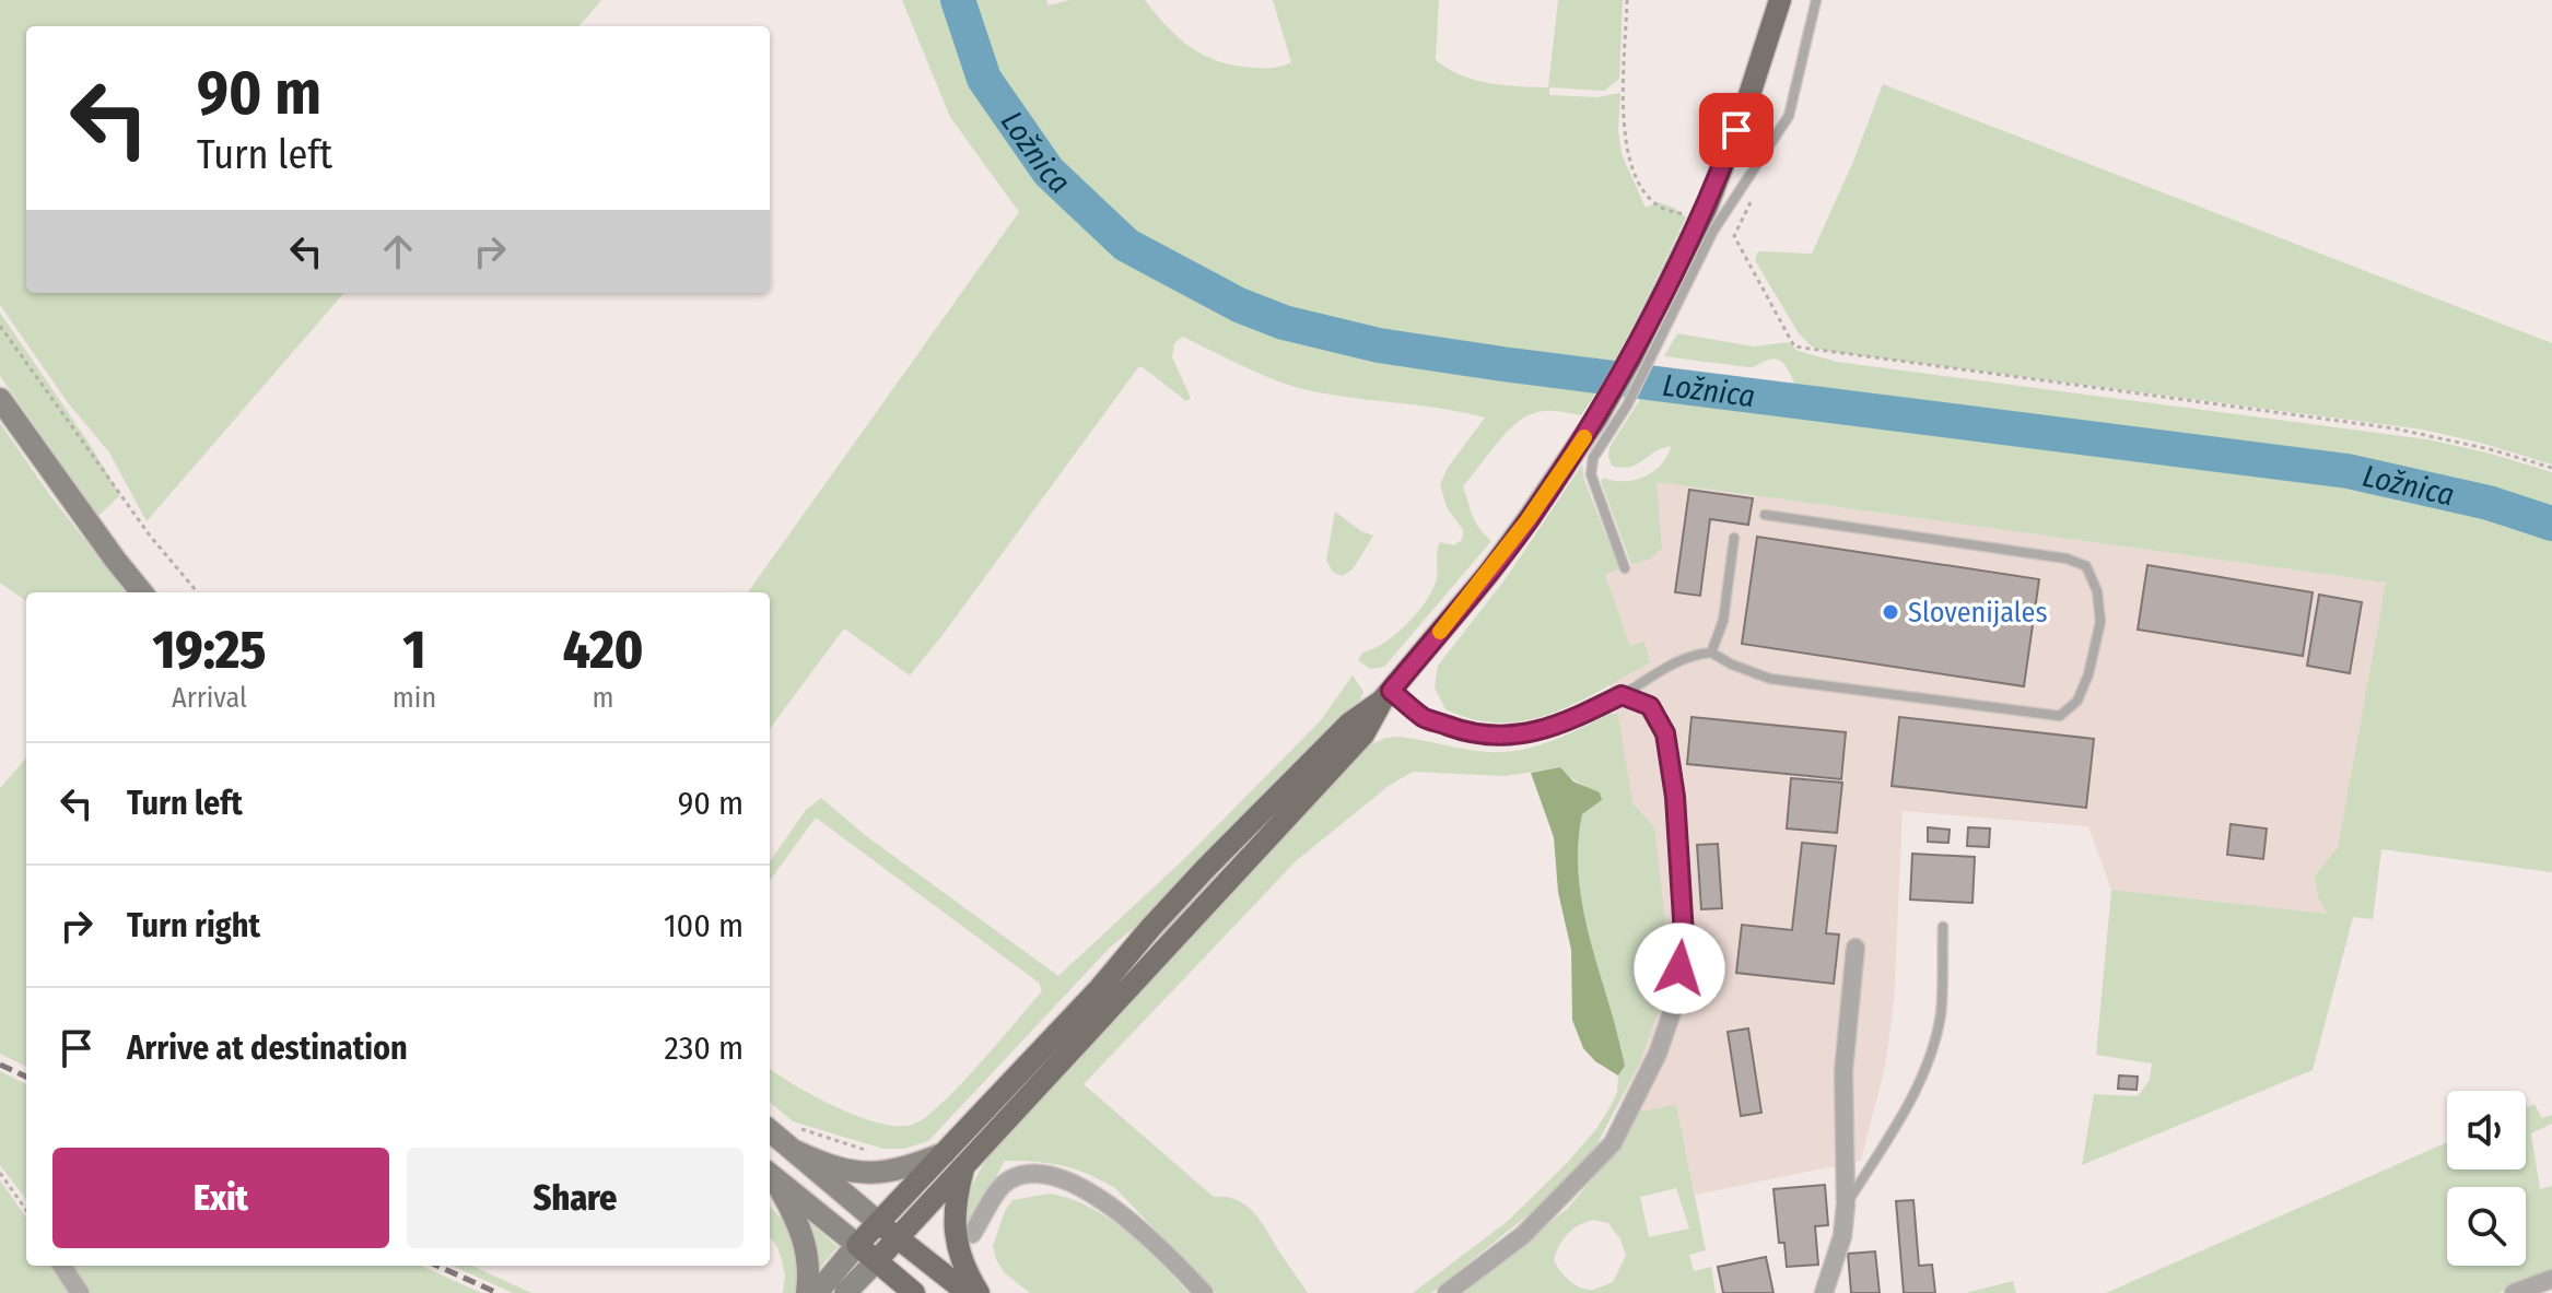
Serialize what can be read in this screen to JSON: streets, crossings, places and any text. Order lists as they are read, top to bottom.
{
  "water": ["Ložnica"],
  "places": ["Slovenijales"],
  "page": {
    "turn": ["90 m", "Turn left"],
    "eta": [
      "19:25",
      "Arrival",
      "1",
      "min",
      "420",
      "m"
    ],
    "list": [
      {
        "name": "Turn left",
        "value": "90 m"
      },
      {
        "name": "Turn right",
        "value": "100 m"
      },
      {
        "name": "Arrive at destination",
        "value": "230 m"
      }
    ],
    "buttons": ["Exit", "Share"]
  }
}
